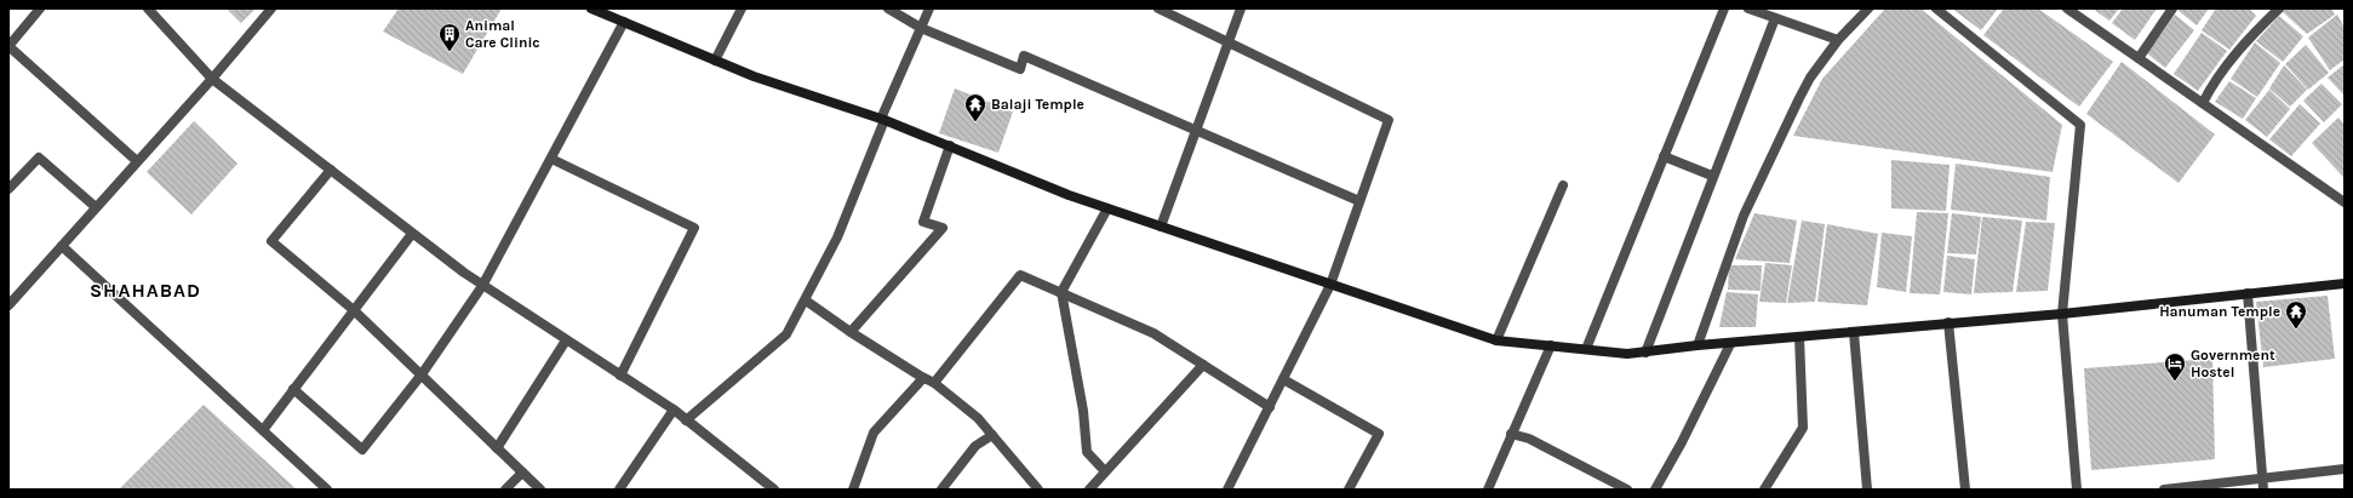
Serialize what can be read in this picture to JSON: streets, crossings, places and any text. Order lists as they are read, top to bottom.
{
  "districts": ["SHAHABAD"],
  "places": {
    "building": ["Animal Care Clinic"],
    "temple": ["Balaji Temple", "Hanuman Temple"],
    "hotel": ["Government Hostel"]
  }
}
